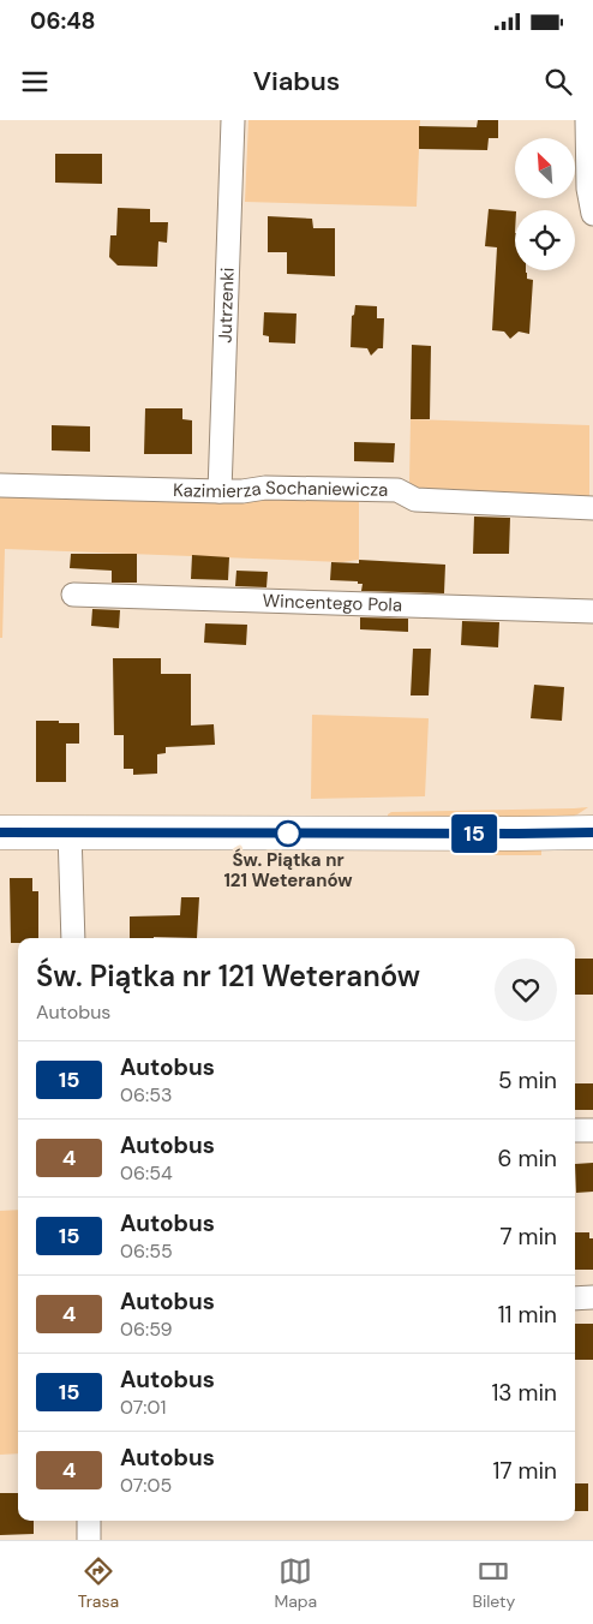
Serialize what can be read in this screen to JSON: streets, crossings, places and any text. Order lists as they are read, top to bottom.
{
  "streets": {
    "street": ["Jutrzenki", "Kazimierza Sochaniewicza", "Wincentego Pola"]
  },
  "crossings": [
    ["Jutrzenki", "Kazimierza Sochaniewicza"]
  ],
  "places": ["Św. Piątka nr 121 Weteranów"],
  "lines": ["bus line 15"],
  "north": "top left",
  "page": {
    "status": "06:48",
    "header": "Viabus",
    "on_map": "15",
    "heading": ["Św. Piątka nr 121 Weteranów", "Autobus"],
    "list": [
      {
        "mark": "15",
        "name": "Autobus",
        "note": "06:53",
        "value": "5 min"
      },
      {
        "mark": "4",
        "name": "Autobus",
        "note": "06:54",
        "value": "6 min"
      },
      {
        "mark": "15",
        "name": "Autobus",
        "note": "06:55",
        "value": "7 min"
      },
      {
        "mark": "4",
        "name": "Autobus",
        "note": "06:59",
        "value": "11 min"
      },
      {
        "mark": "15",
        "name": "Autobus",
        "note": "07:01",
        "value": "13 min"
      },
      {
        "mark": "4",
        "name": "Autobus",
        "note": "07:05",
        "value": "17 min"
      }
    ],
    "tabs": ["Trasa", "Mapa", "Bilety"]
  }
}
